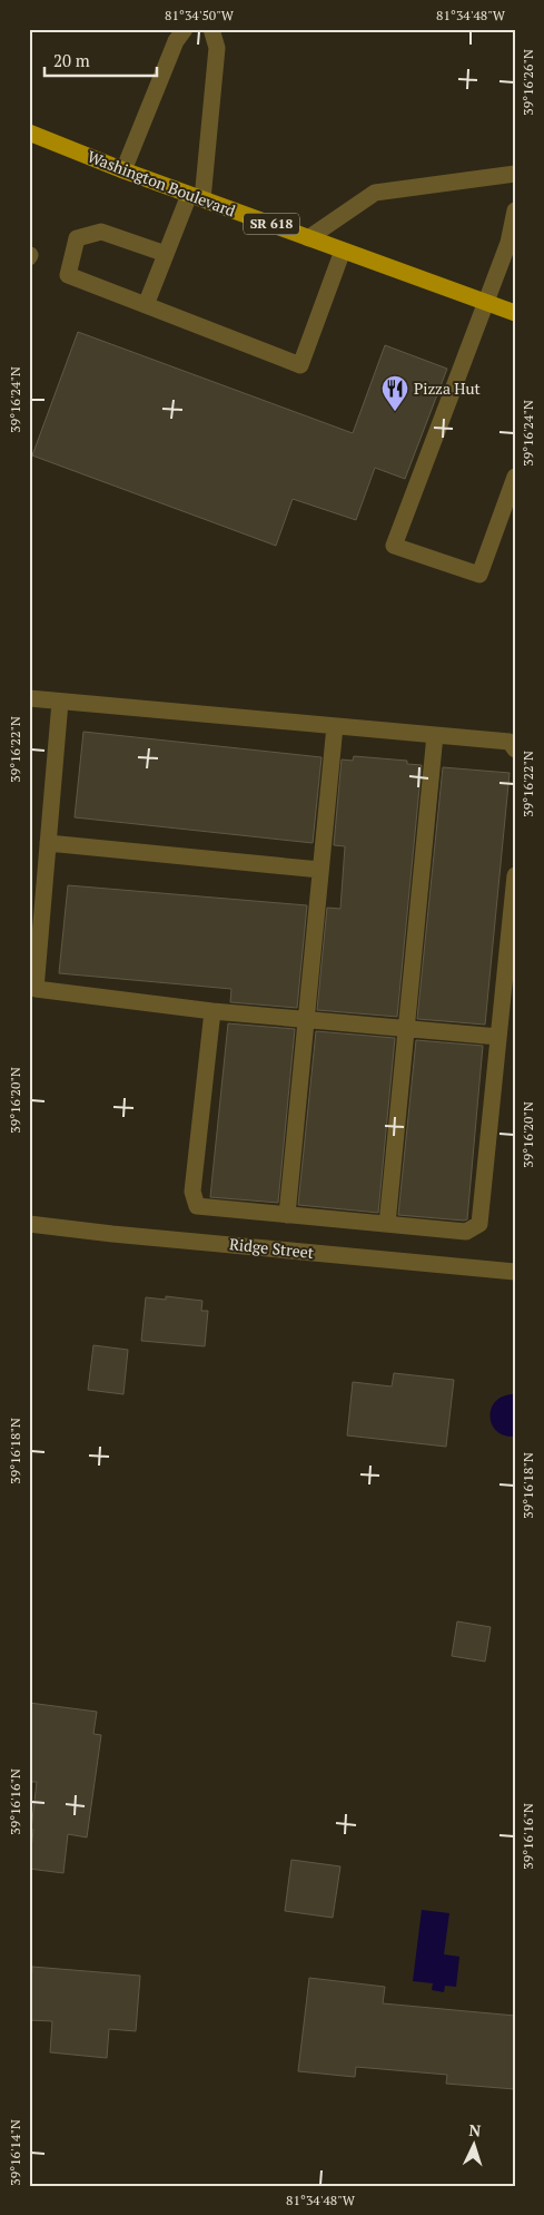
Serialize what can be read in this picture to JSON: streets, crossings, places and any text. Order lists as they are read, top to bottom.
{
  "streets": {
    "main road": ["Washington Boulevard", "SR 618"],
    "street": ["Ridge Street"]
  },
  "places": {
    "restaurant": ["Pizza Hut"]
  },
  "scale_bar": "20 m",
  "north": "top",
  "coordinates": [
    "81°34'50\"W",
    "81°34'48\"W",
    "39°16'26\"N",
    "39°16'24\"N",
    "39°16'22\"N",
    "39°16'20\"N",
    "39°16'18\"N",
    "39°16'16\"N",
    "39°16'14\"N"
  ]
}
